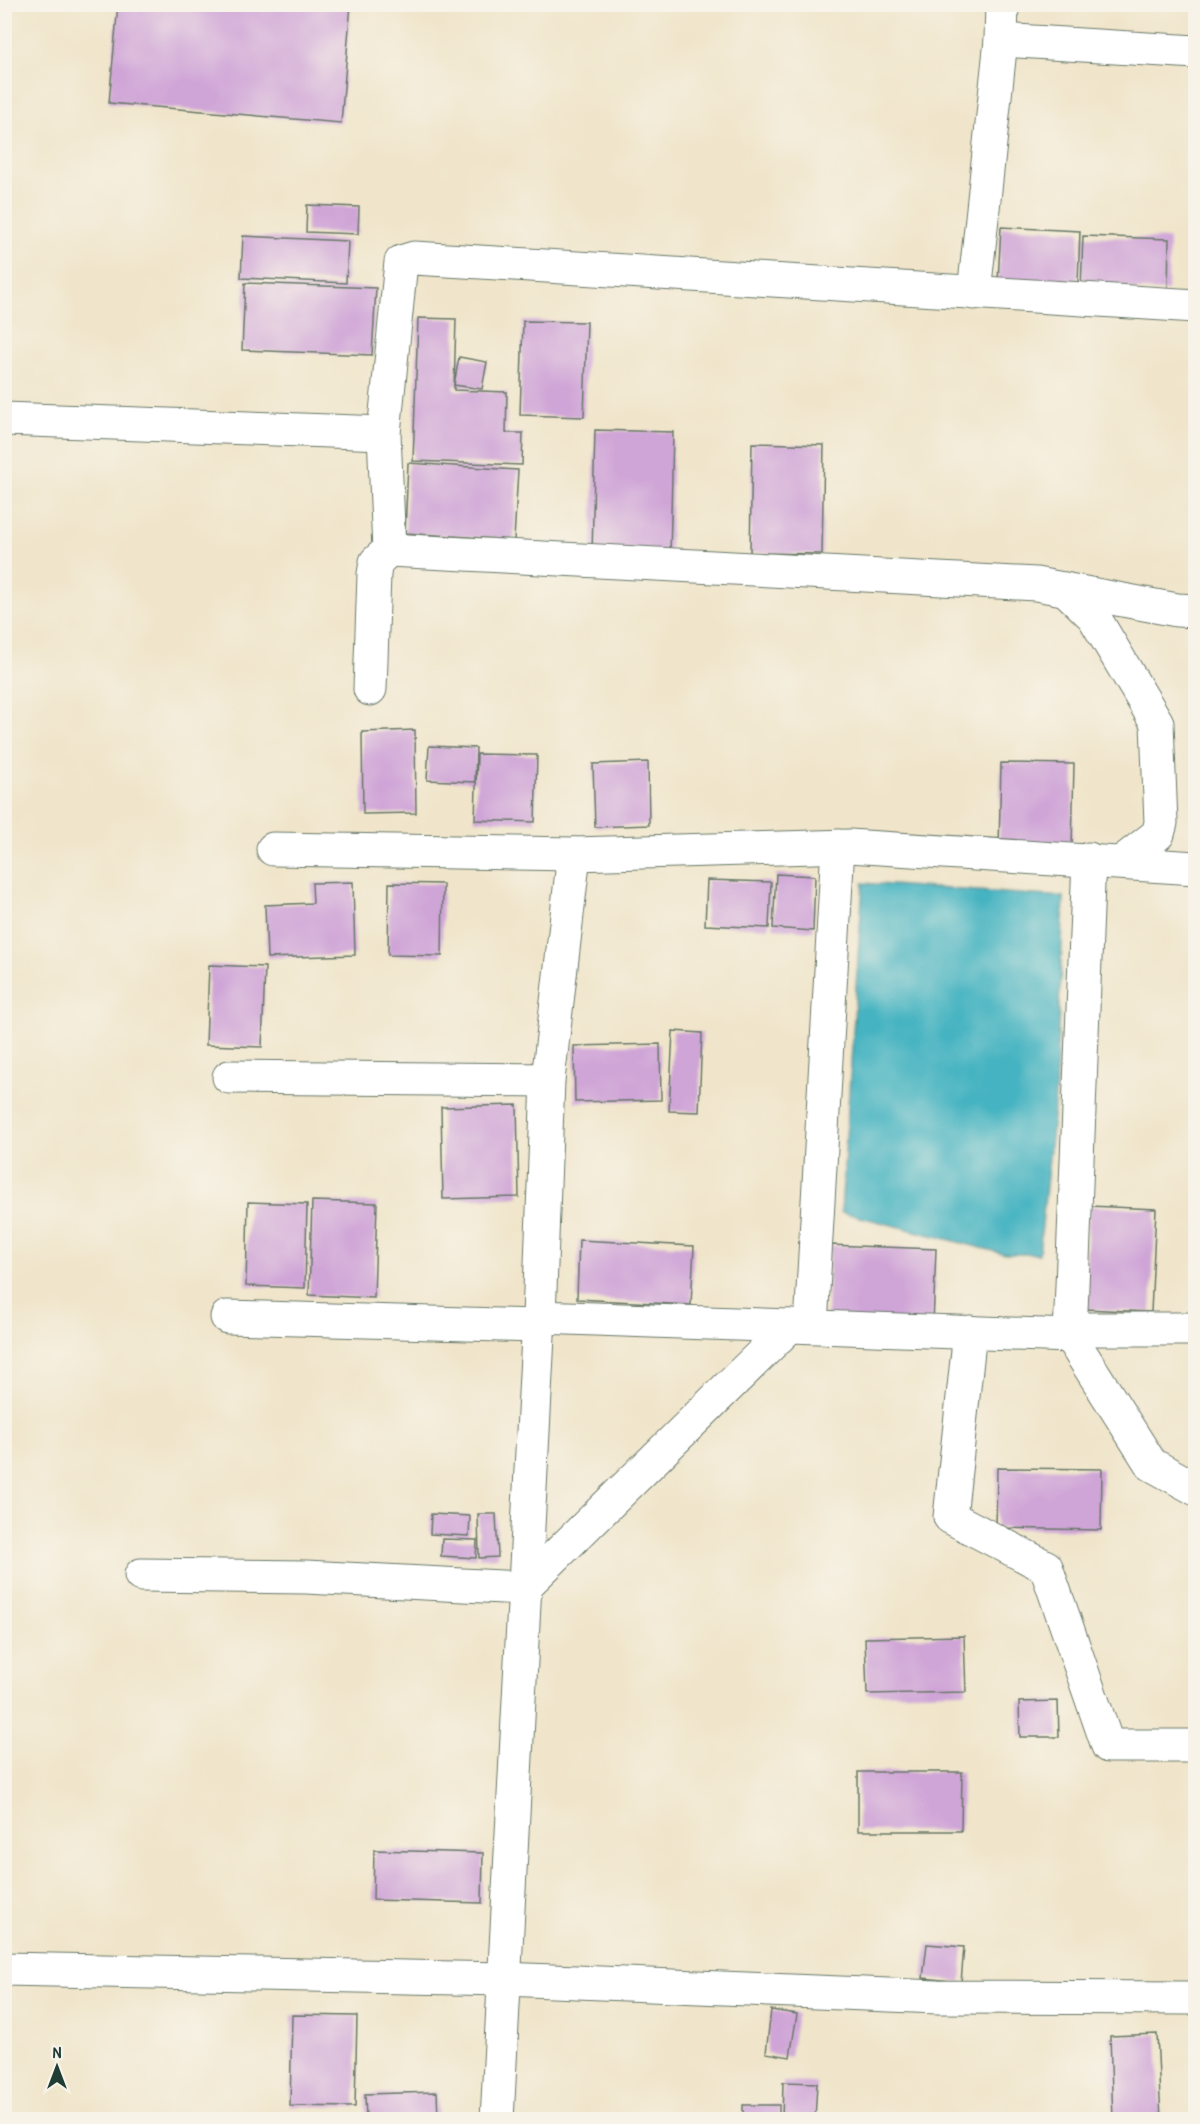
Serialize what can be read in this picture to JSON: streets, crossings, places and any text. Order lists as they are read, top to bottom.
{
  "north": "top"
}
